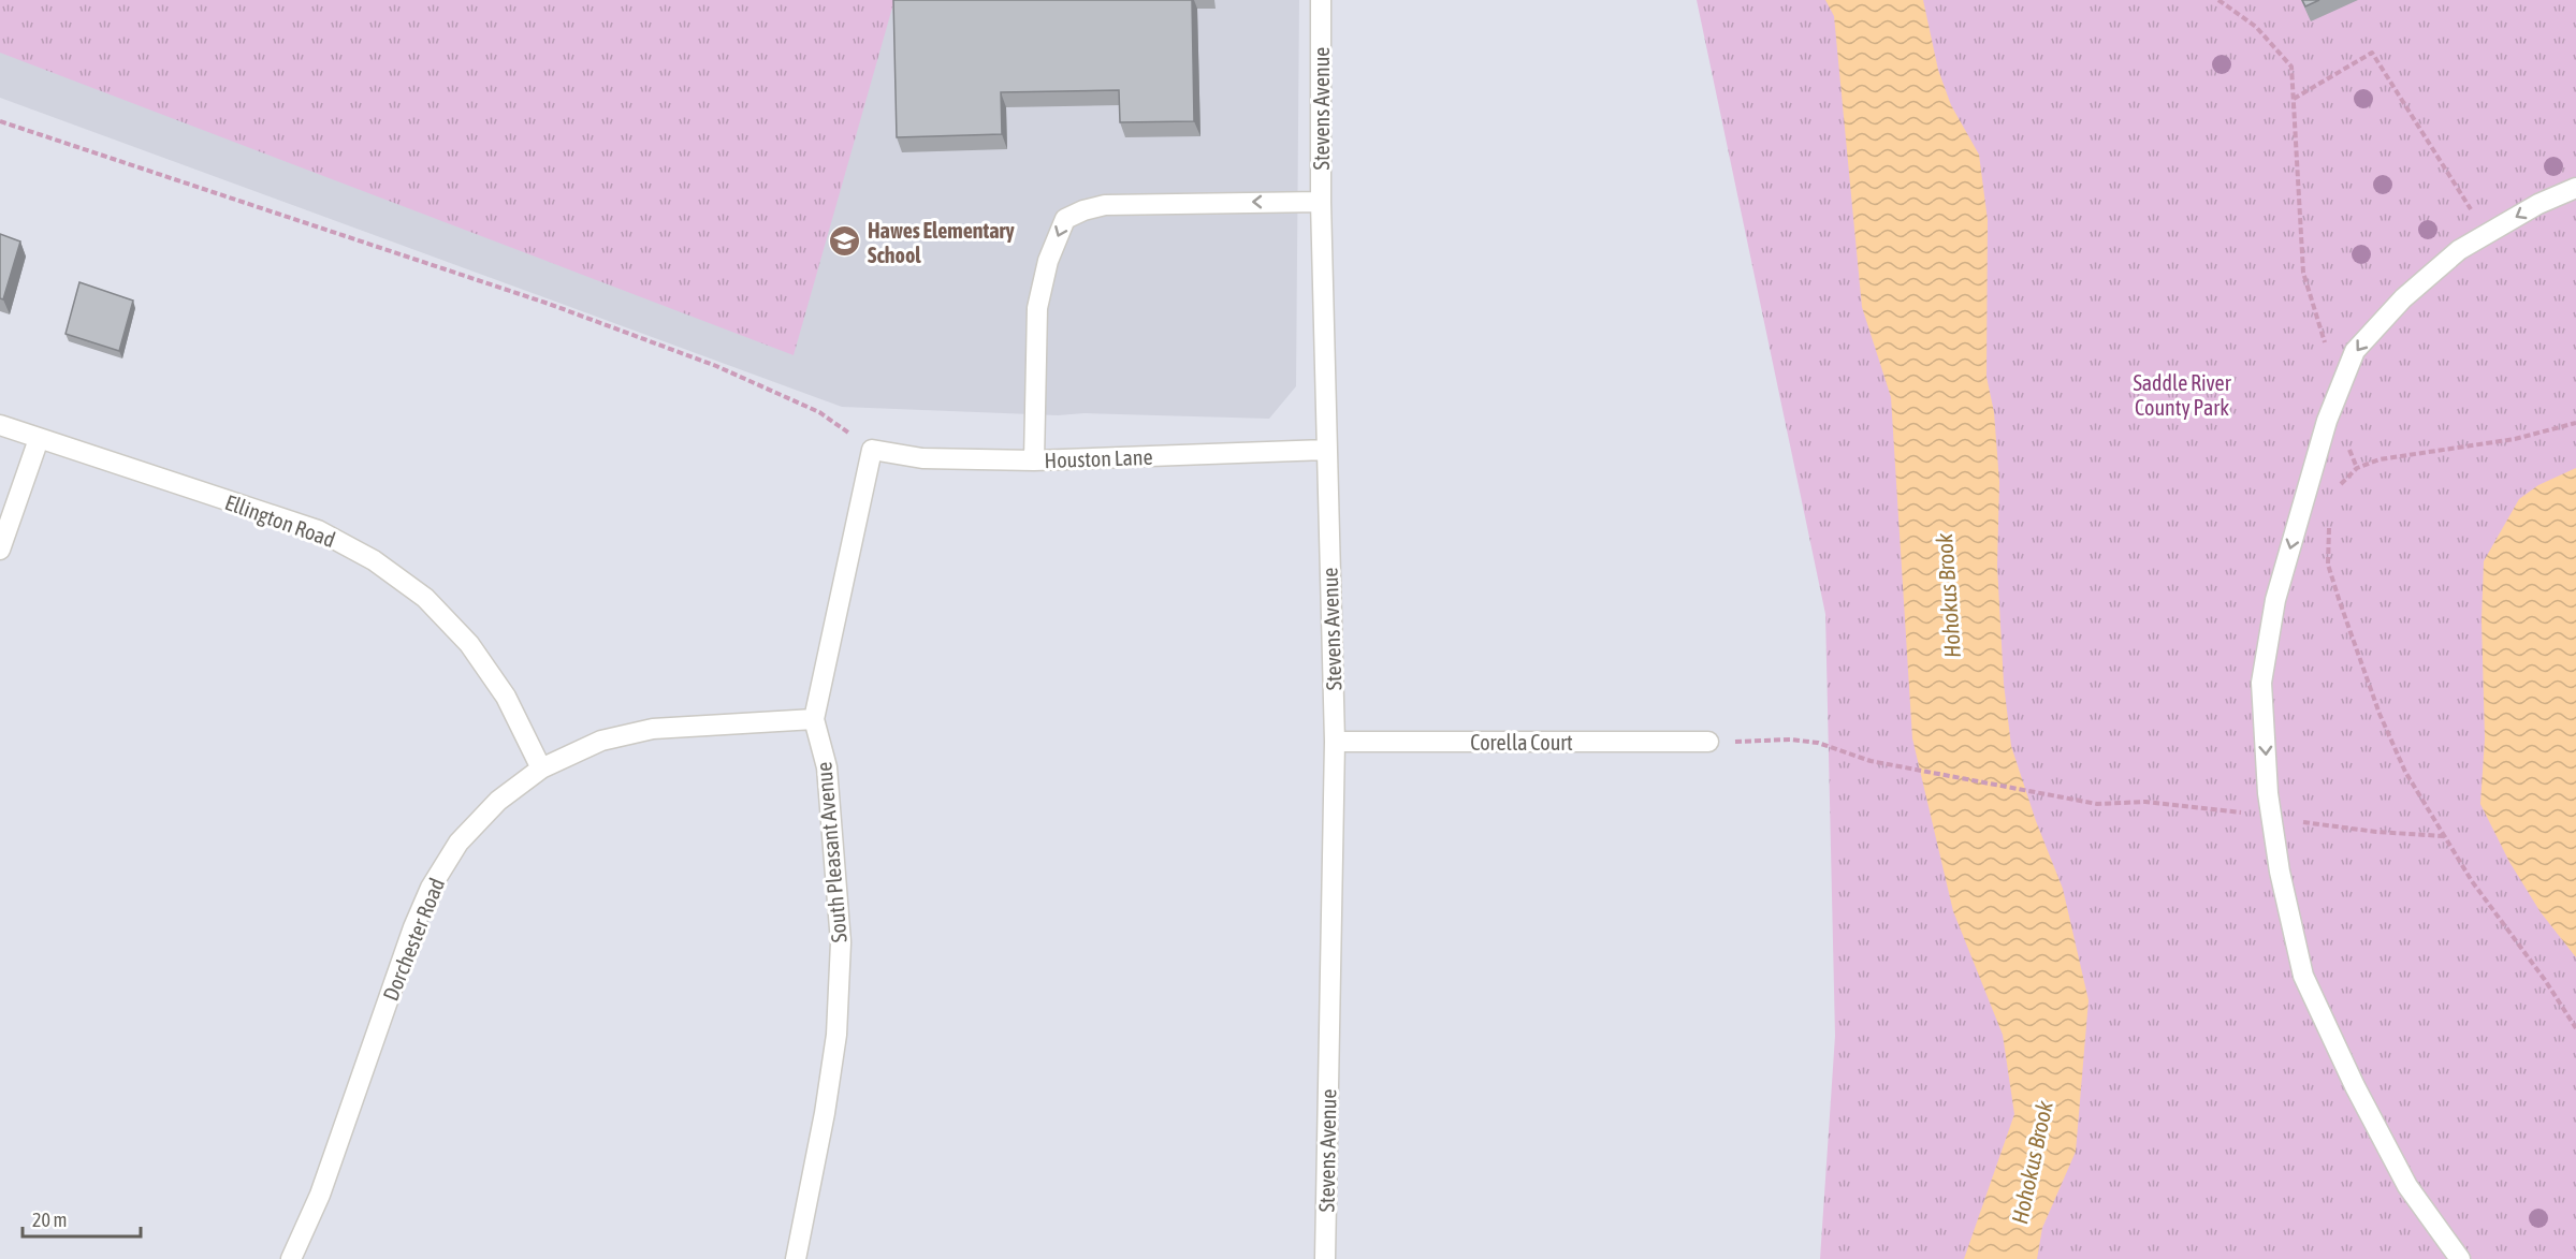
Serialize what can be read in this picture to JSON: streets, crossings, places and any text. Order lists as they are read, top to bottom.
{
  "streets": {
    "street": [
      "Stevens Avenue",
      "Houston Lane",
      "Ellington Road",
      "Corella Court",
      "South Pleasant Avenue",
      "Dorchester Road"
    ]
  },
  "crossings": [
    ["Stevens Avenue", "Houston Lane"],
    ["Stevens Avenue", "Corella Court"],
    ["Houston Lane", "South Pleasant Avenue"],
    ["Ellington Road", "Dorchester Road"],
    ["South Pleasant Avenue", "Dorchester Road"]
  ],
  "water": ["Hohokus Brook"],
  "parks": ["Saddle River County Park"],
  "places": {
    "school or university": ["Hawes Elementary School"]
  },
  "scale_bar": "20 m"
}
